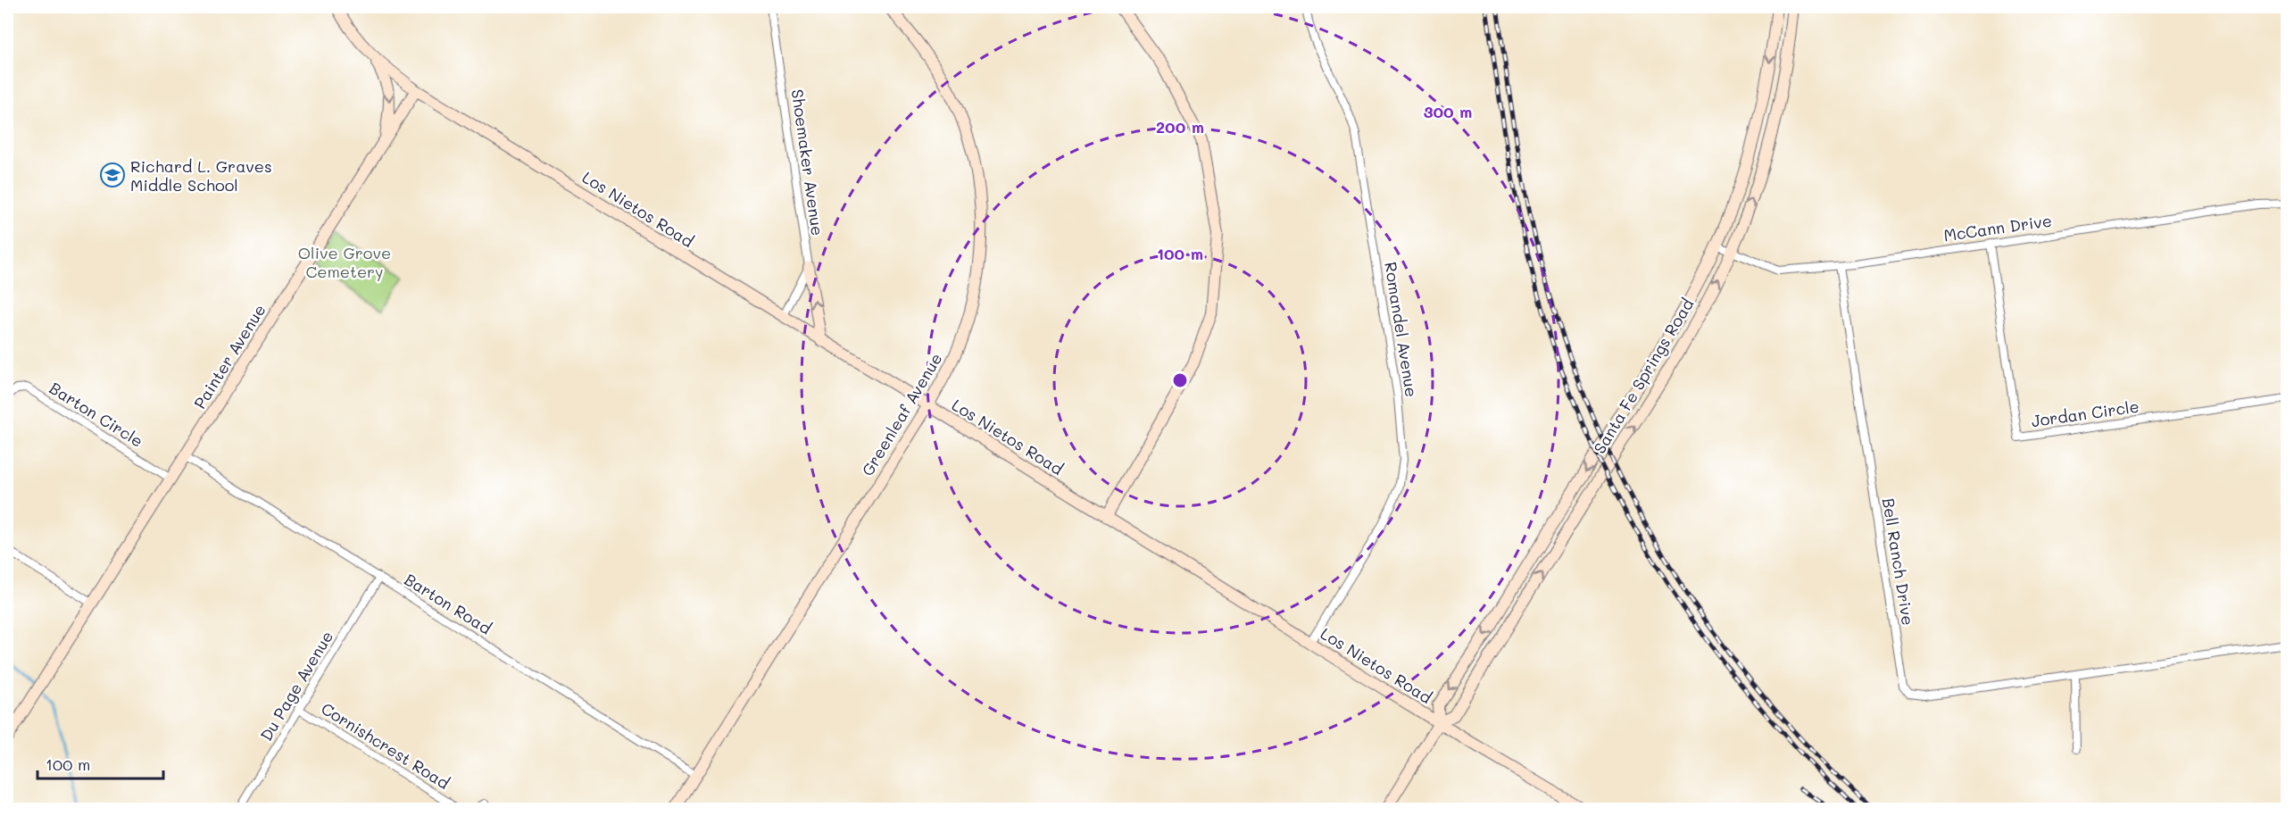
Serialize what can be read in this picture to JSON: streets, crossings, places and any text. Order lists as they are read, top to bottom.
{
  "streets": {
    "main road": [
      "Los Nietos Road",
      "Painter Avenue",
      "Santa Fe Springs Road",
      "Greenleaf Avenue"
    ],
    "street": [
      "Shoemaker Avenue",
      "McCann Drive",
      "Romandel Avenue",
      "Jordan Circle",
      "Barton Circle",
      "Bell Ranch Drive",
      "Barton Road",
      "Du Page Avenue",
      "Cornishcrest Road"
    ]
  },
  "crossings": [
    ["Los Nietos Road", "Romandel Avenue"],
    ["Los Nietos Road", "Painter Avenue"],
    ["Los Nietos Road", "Santa Fe Springs Road"],
    ["Los Nietos Road", "Greenleaf Avenue"],
    ["McCann Drive", "Santa Fe Springs Road"],
    ["McCann Drive", "Jordan Circle"],
    ["McCann Drive", "Bell Ranch Drive"],
    ["Painter Avenue", "Barton Circle"],
    ["Painter Avenue", "Barton Road"],
    ["Greenleaf Avenue", "Barton Road"],
    ["Barton Road", "Du Page Avenue"],
    ["Du Page Avenue", "Cornishcrest Road"]
  ],
  "parks": ["Olive Grove Cemetery"],
  "places": {
    "school or university": ["Richard L. Graves Middle School"]
  },
  "scale_bar": "100 m",
  "rings": ["300 m", "200 m", "100 m"]
}
